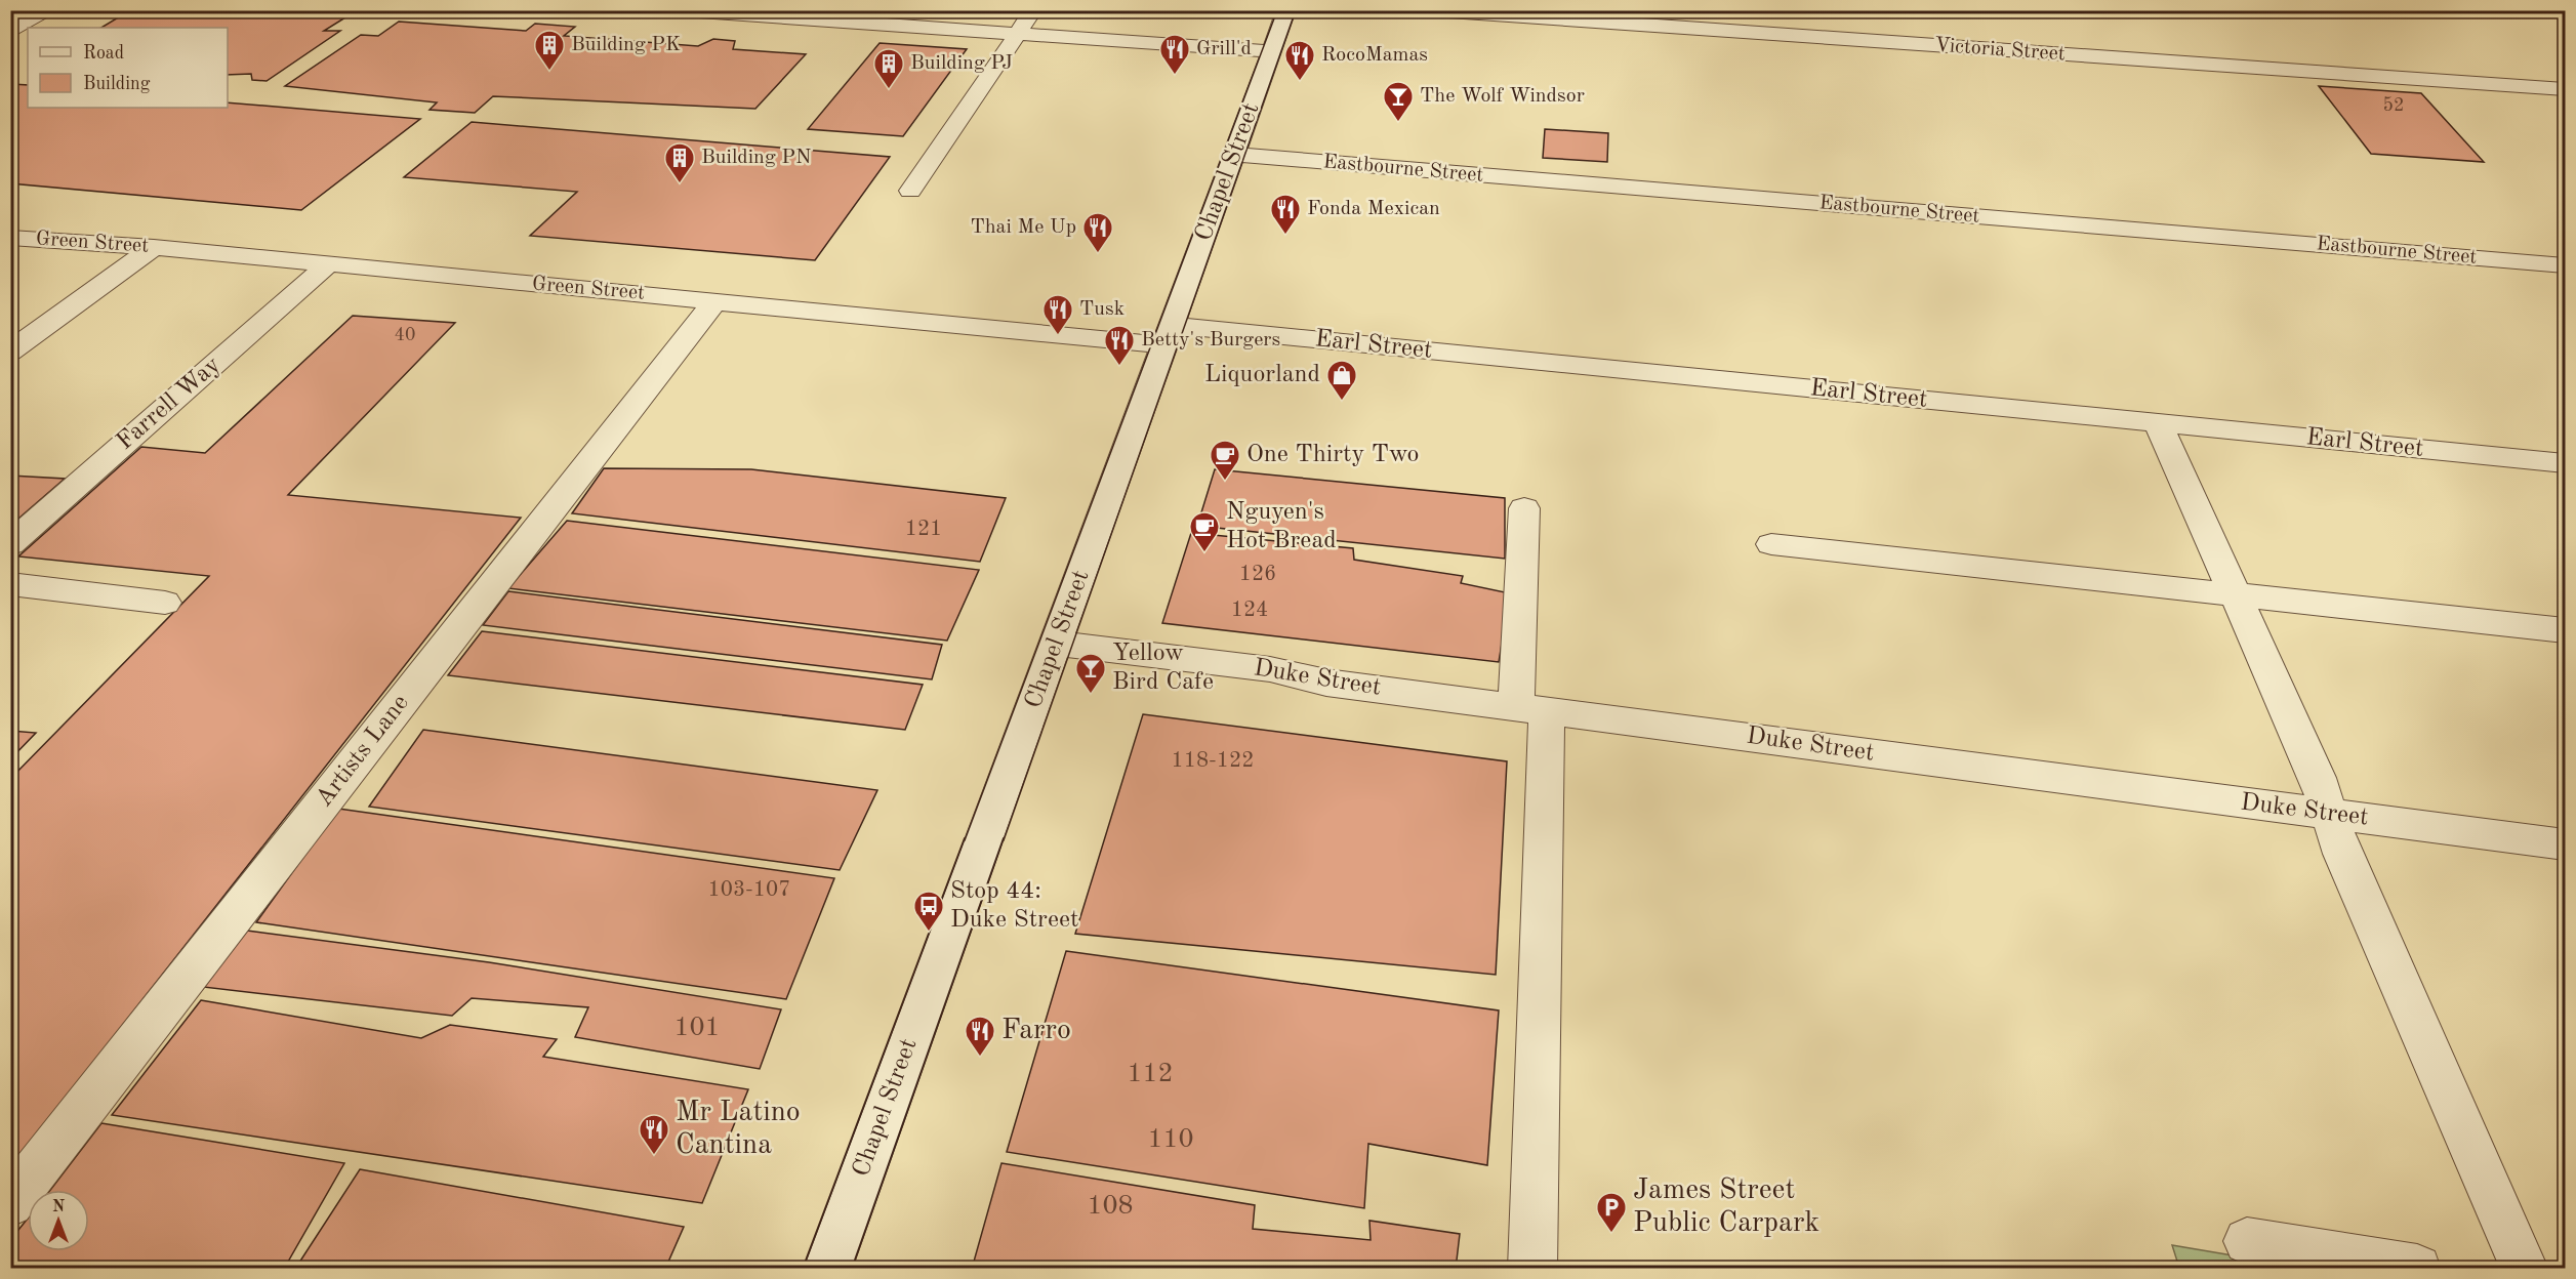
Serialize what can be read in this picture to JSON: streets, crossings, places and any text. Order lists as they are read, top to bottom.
{
  "streets": {
    "street": [
      "Victoria Street",
      "Eastbourne Street",
      "Chapel Street",
      "Green Street",
      "Earl Street",
      "Farrell Way",
      "Duke Street",
      "Artists Lane"
    ]
  },
  "crossings": [
    ["Eastbourne Street", "Chapel Street"],
    ["Chapel Street", "Green Street"],
    ["Chapel Street", "Earl Street"],
    ["Chapel Street", "Duke Street"],
    ["Green Street", "Earl Street"],
    ["Green Street", "Farrell Way"],
    ["Green Street", "Artists Lane"]
  ],
  "places": {
    "building": ["Building PK", "Building PJ", "Building PN"],
    "restaurant": [
      "Grill'd",
      "RocoMamas",
      "Fonda Mexican",
      "Thai Me Up",
      "Tusk",
      "Betty's Burgers",
      "Farro",
      "Mr Latino Cantina"
    ],
    "bar": ["The Wolf Windsor", "Yellow Bird Cafe"],
    "shop": ["Liquorland"],
    "cafe": ["One Thirty Two", "Nguyen's Hot Bread"],
    "bus stop": ["Stop 44: Duke Street"],
    "parking": ["James Street Public Carpark"]
  },
  "house_numbers": [
    "52",
    "40",
    "121",
    "126",
    "124",
    "118-122",
    "103-107",
    "101",
    "112",
    "110",
    "108"
  ],
  "legend": ["Road", "Building"],
  "north": "top"
}
